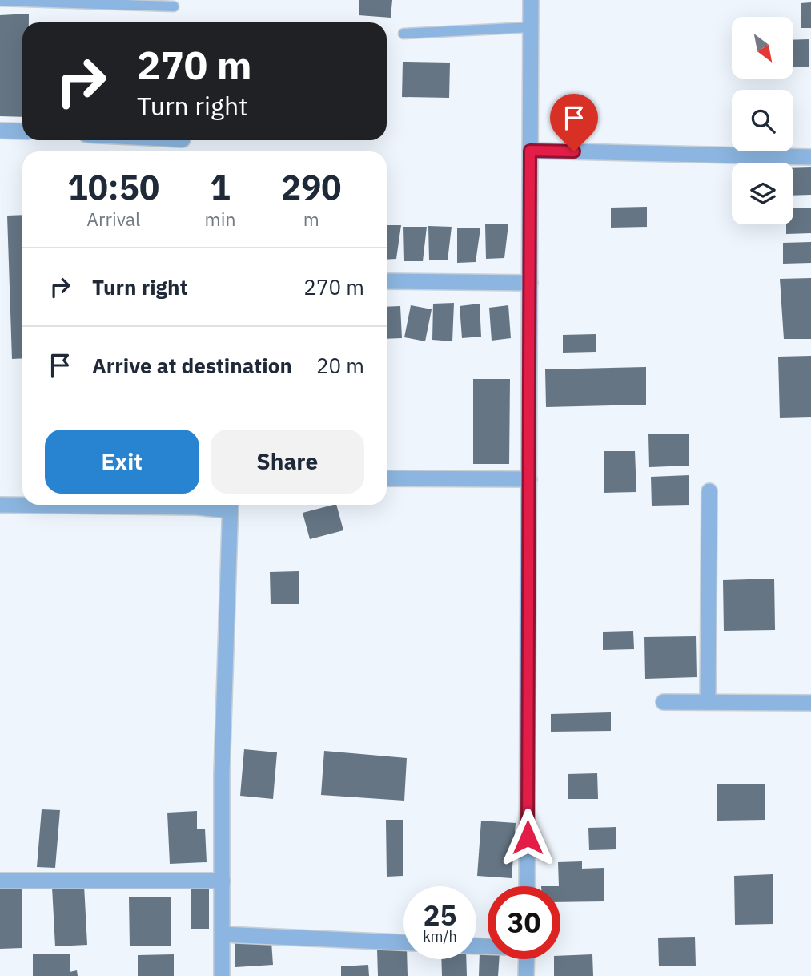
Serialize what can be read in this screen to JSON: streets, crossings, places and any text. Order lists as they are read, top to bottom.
{
  "north": "bottom right",
  "page": {
    "turn": ["270 m", "Turn right"],
    "eta": [
      "10:50",
      "Arrival",
      "1",
      "min",
      "290",
      "m"
    ],
    "list": [
      {
        "name": "Turn right",
        "value": "270 m"
      },
      {
        "name": "Arrive at destination",
        "value": "20 m"
      }
    ],
    "buttons": ["Exit", "Share"],
    "speed": "25 km/h",
    "limit": "30"
  }
}
